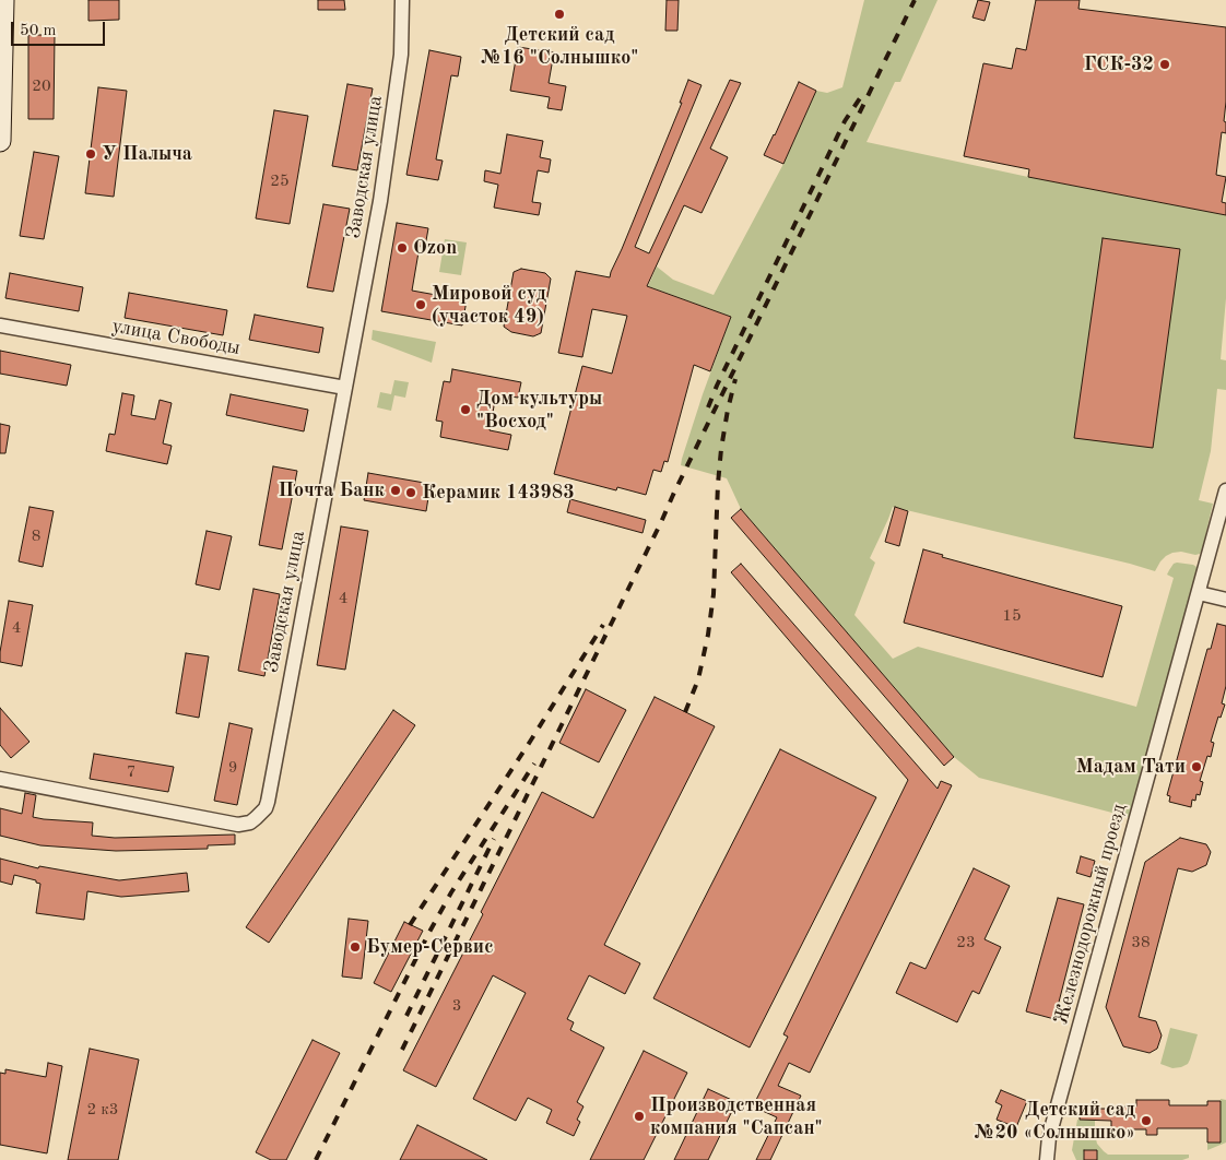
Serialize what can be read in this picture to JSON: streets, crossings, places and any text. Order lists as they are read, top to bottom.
{
  "streets": {
    "street": ["Заводская улица", "улица Свободы", "Железнодорожный проезд"]
  },
  "crossings": [
    ["Заводская улица", "улица Свободы"]
  ],
  "places": [
    "Детский сад №16 \"Солнышко\"",
    "ГСК-32",
    "У Палыча",
    "Ozon",
    "Мировой суд (участок 49)",
    "Дом культуры \"Восход\"",
    "Почта Банк",
    "Керамик 143983",
    "Мадам Тати",
    "Бумер-Сервис",
    "Производственная компания \"Сапсан\"",
    "Детский сад №20 «Солнышко»"
  ],
  "house_numbers": [
    "20",
    "25",
    "8",
    "4",
    "15",
    "4",
    "9",
    "7",
    "23",
    "38",
    "3",
    "2 к3"
  ],
  "scale_bar": "50 m"
}
